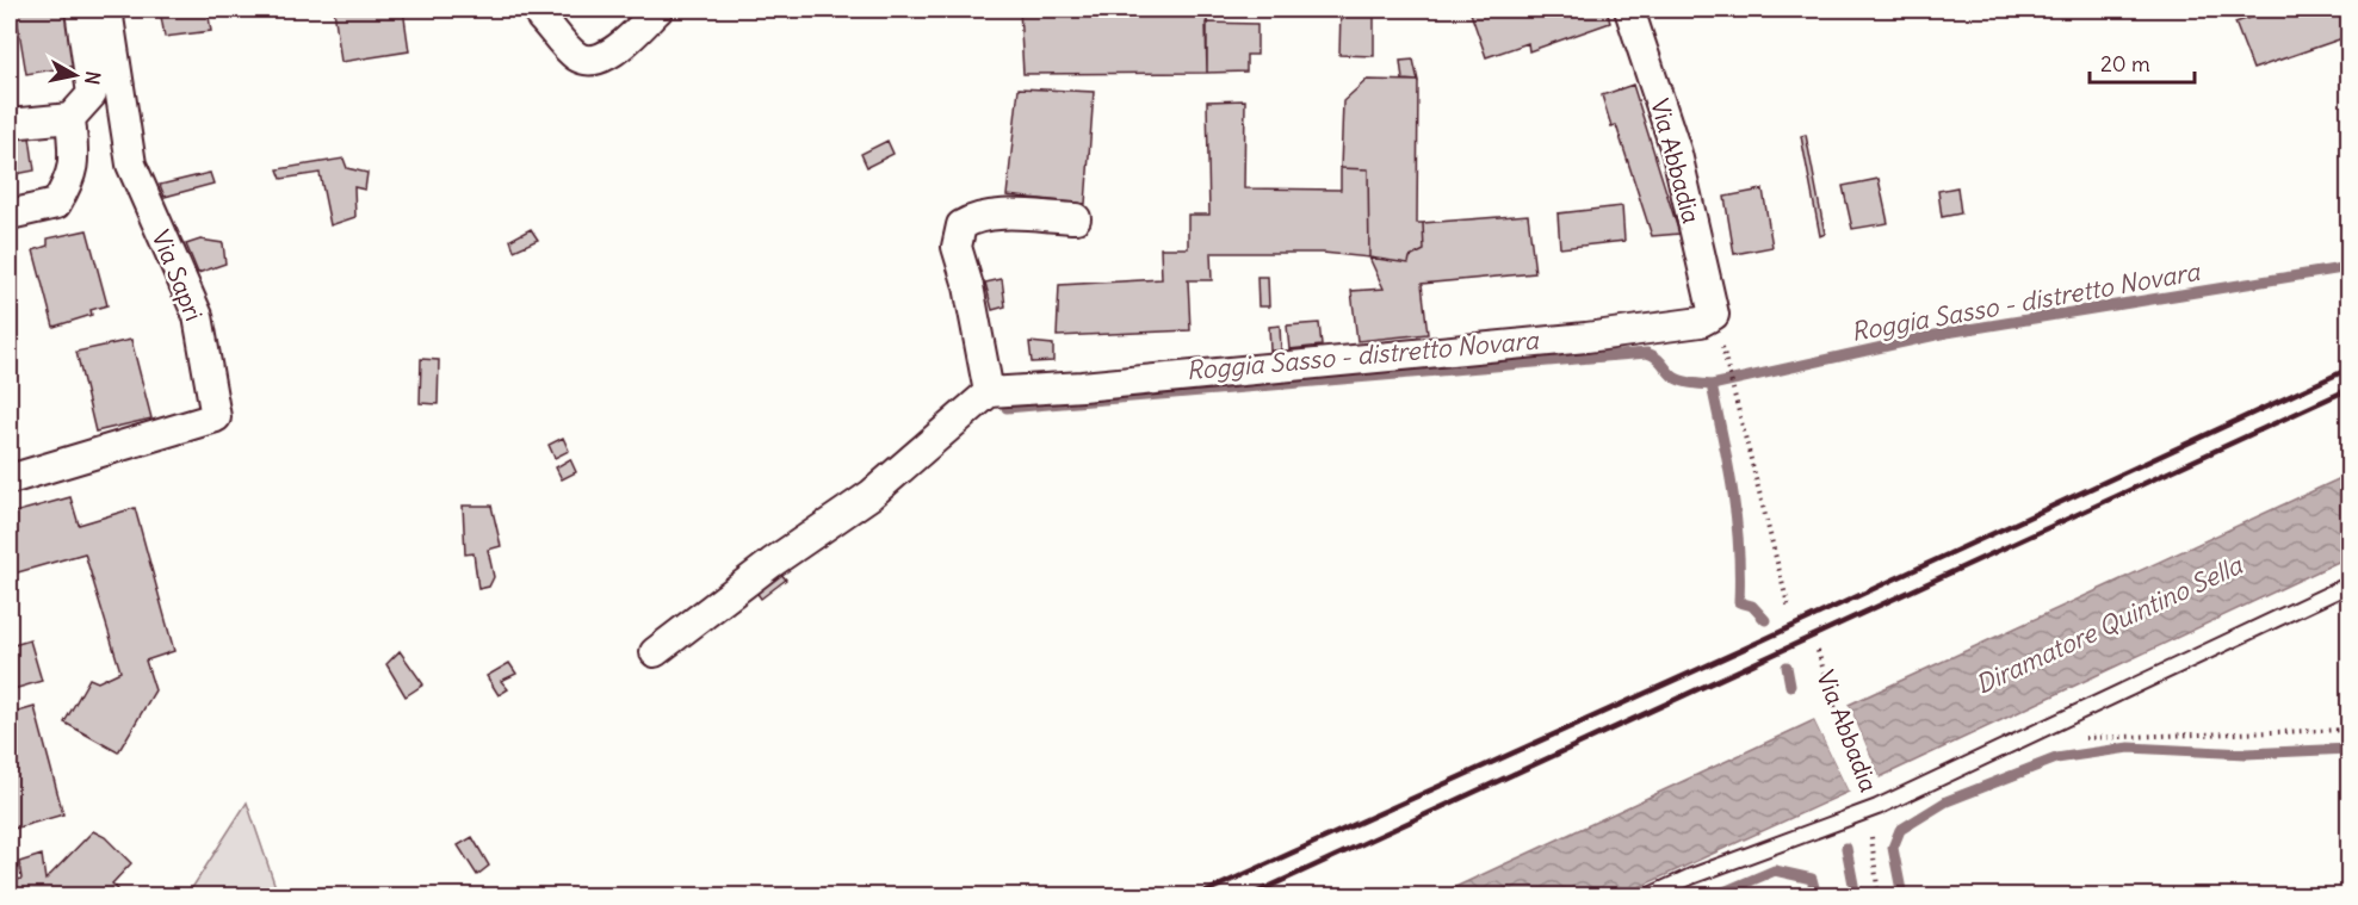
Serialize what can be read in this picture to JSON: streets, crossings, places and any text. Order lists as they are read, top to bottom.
{
  "streets": {
    "street": ["Via Abbadia", "Via Sapri"]
  },
  "water": ["Roggia Sasso - distretto Novara", "Diramatore Quintino Sella"],
  "scale_bar": "20 m",
  "north": "right"
}
